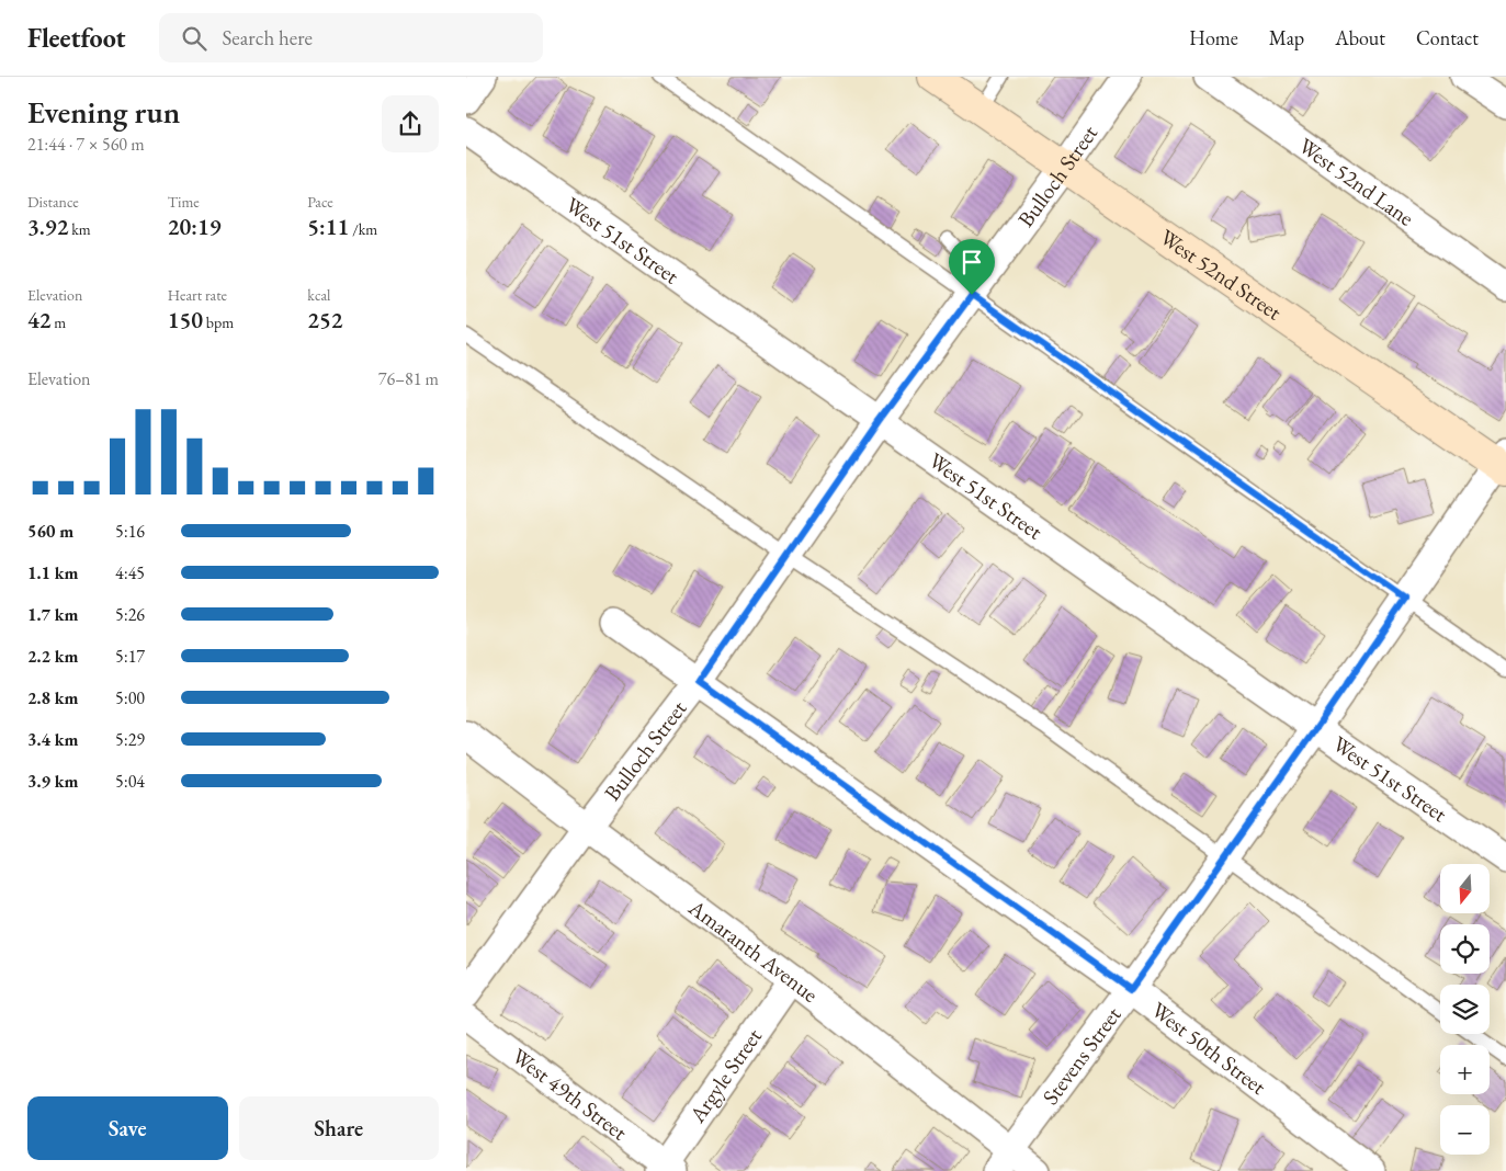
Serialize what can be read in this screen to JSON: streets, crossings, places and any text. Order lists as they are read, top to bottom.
{
  "streets": {
    "main road": ["West 52nd Street"],
    "street": [
      "Bulloch Street",
      "West 52nd Lane",
      "West 51st Street",
      "Amaranth Avenue",
      "West 50th Street",
      "Stevens Street",
      "Argyle Street",
      "West 49th Street"
    ]
  },
  "crossings": [
    ["Bulloch Street", "West 51st Street"],
    ["Bulloch Street", "West 52nd Street"],
    ["Bulloch Street", "Amaranth Avenue"],
    ["Bulloch Street", "West 50th Street"],
    ["West 51st Street", "Stevens Street"],
    ["West 52nd Street", "Stevens Street"],
    ["Amaranth Avenue", "Stevens Street"],
    ["Amaranth Avenue", "Argyle Street"],
    ["West 50th Street", "Stevens Street"],
    ["Argyle Street", "West 49th Street"]
  ],
  "north": "bottom",
  "page": {
    "header": "Fleetfoot",
    "search": "Search here",
    "nav": [
      "Home",
      "Map",
      "About",
      "Contact"
    ],
    "heading": ["Evening run", "21:44 · 7 × 560 m"],
    "stats": [
      ["Distance", "3.92 km"],
      ["Time", "20:19"],
      ["Pace", "5:11 /km"],
      ["Elevation", "42 m"],
      ["Heart rate", "150 bpm"],
      ["kcal", "252"]
    ],
    "chart": ["Elevation", "76–81 m"],
    "list": [
      {
        "name": "560 m",
        "note": "5:16"
      },
      {
        "name": "1.1 km",
        "note": "4:45"
      },
      {
        "name": "1.7 km",
        "note": "5:26"
      },
      {
        "name": "2.2 km",
        "note": "5:17"
      },
      {
        "name": "2.8 km",
        "note": "5:00"
      },
      {
        "name": "3.4 km",
        "note": "5:29"
      },
      {
        "name": "3.9 km",
        "note": "5:04"
      }
    ],
    "map_buttons": ["+", "−"],
    "buttons": ["Save", "Share"]
  }
}
